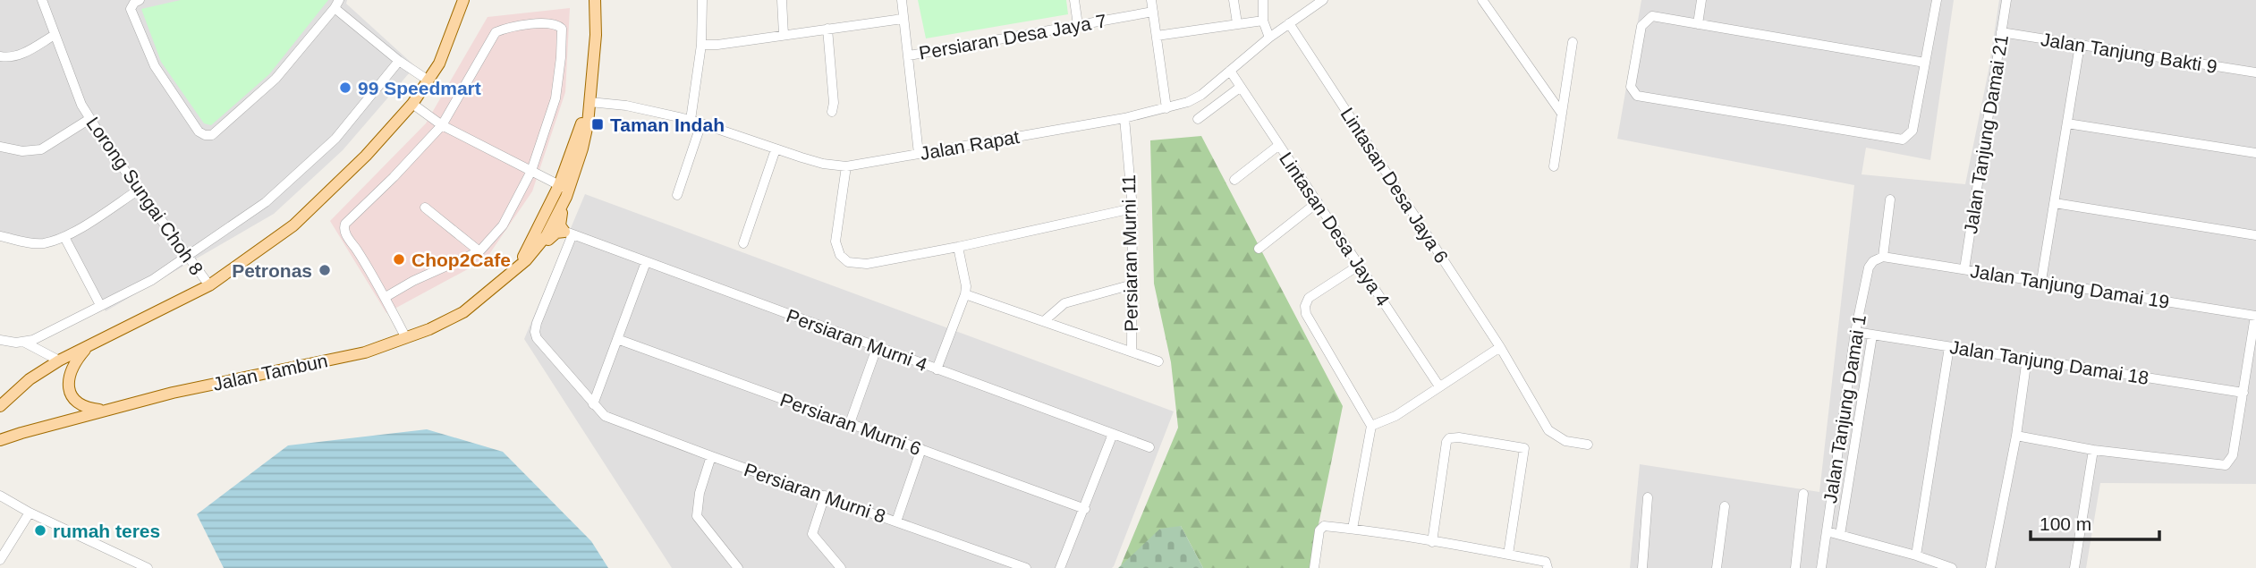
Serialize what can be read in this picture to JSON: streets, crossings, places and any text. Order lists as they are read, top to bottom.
{
  "streets": {
    "main road": ["Jalan Tambun"],
    "street": [
      "Persiaran Desa Jaya 7",
      "Jalan Tanjung Bakti 9",
      "Jalan Tanjung Damai 21",
      "Jalan Rapat",
      "Lintasan Desa Jaya 6",
      "Lorong Sungai Choh 8",
      "Lintasan Desa Jaya 4",
      "Persiaran Murni 11",
      "Jalan Tanjung Damai 19",
      "Persiaran Murni 4",
      "Jalan Tanjung Damai 18",
      "Jalan Tanjung Damai 1",
      "Persiaran Murni 6",
      "Persiaran Murni 8"
    ]
  },
  "crossings": [
    ["Jalan Tanjung Bakti 9", "Jalan Tanjung Damai 21"],
    ["Jalan Tanjung Damai 21", "Jalan Tanjung Damai 19"],
    ["Jalan Rapat", "Lintasan Desa Jaya 6"],
    ["Jalan Rapat", "Lintasan Desa Jaya 4"],
    ["Jalan Rapat", "Persiaran Murni 11"],
    ["Jalan Rapat", "Jalan Tambun"],
    ["Jalan Tanjung Damai 19", "Jalan Tanjung Damai 1"],
    ["Jalan Tanjung Damai 18", "Jalan Tanjung Damai 1"]
  ],
  "places": {
    "other": [
      "99 Speedmart",
      "Chop2Cafe",
      "Petronas",
      "rumah teres"
    ],
    "transit": ["Taman Indah"]
  },
  "scale_bar": "100 m"
}
